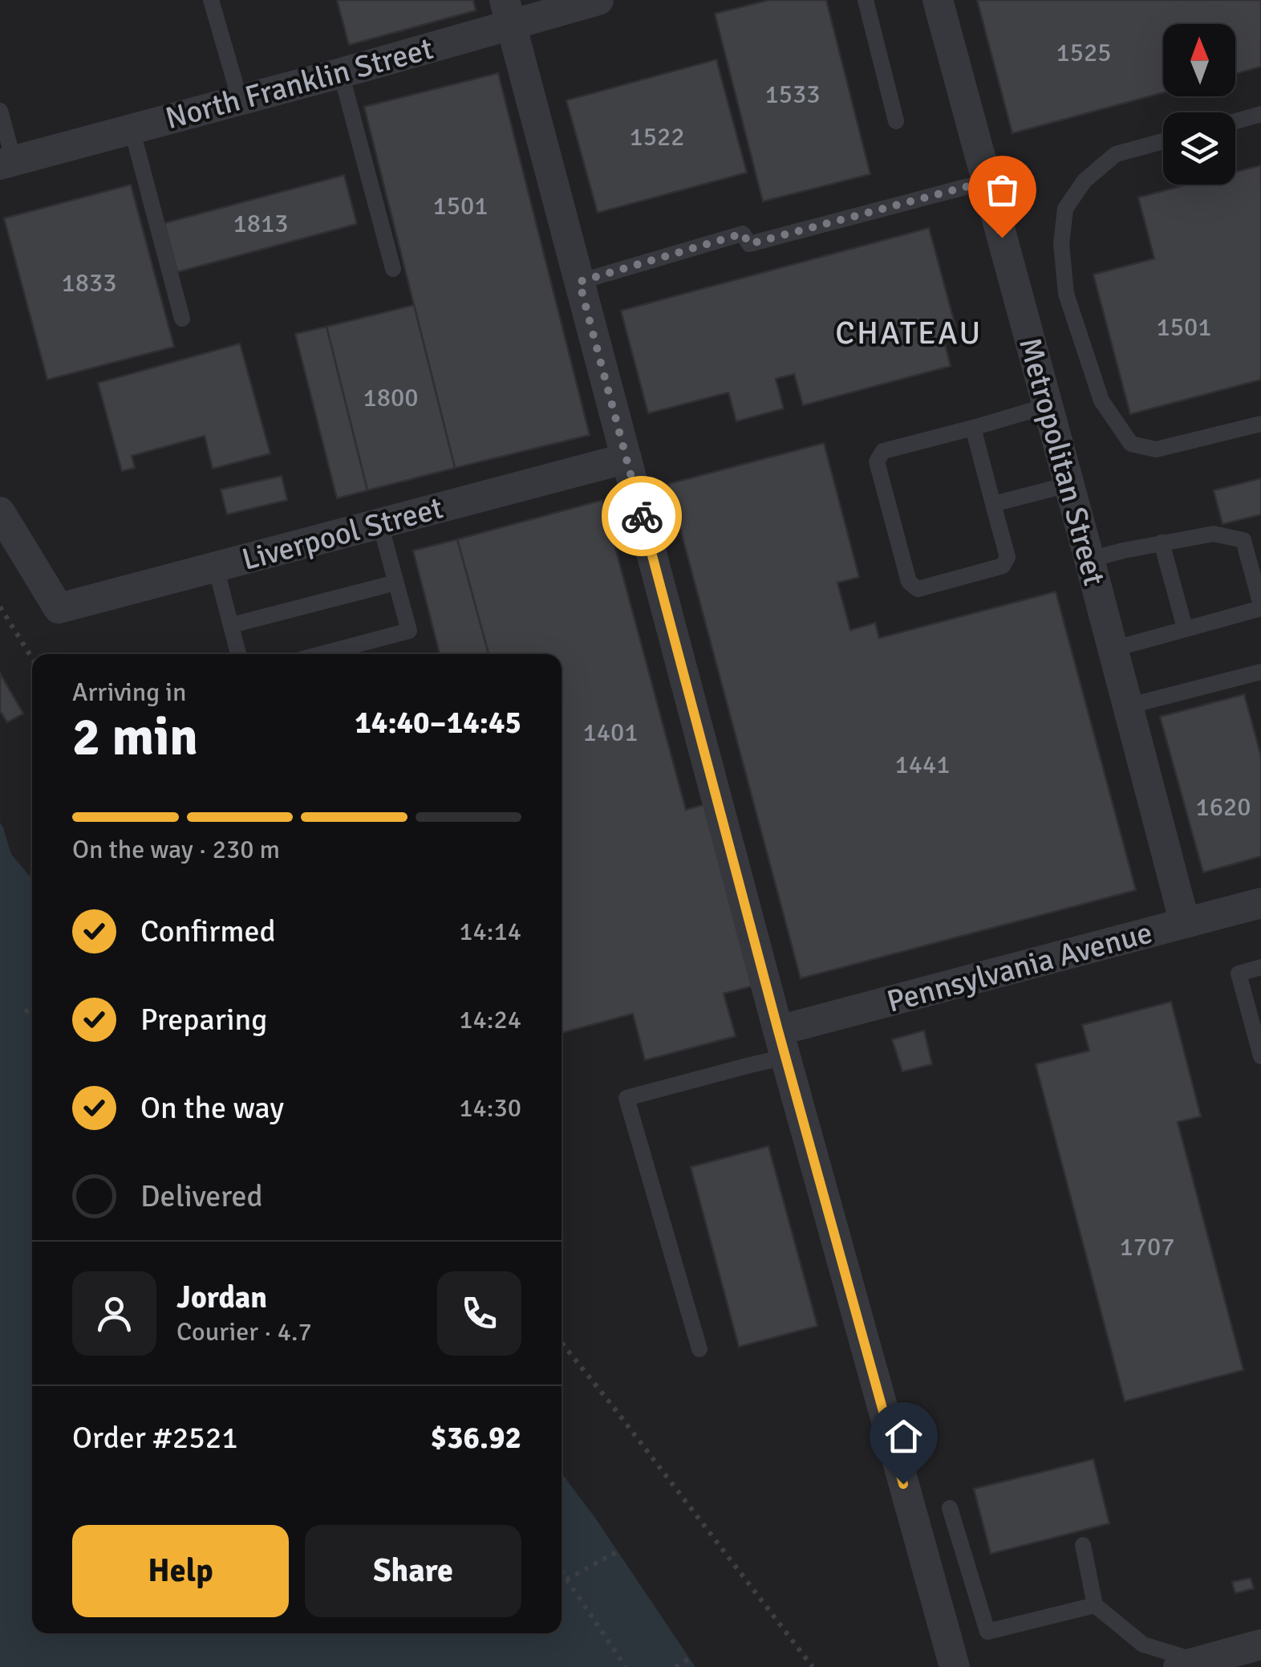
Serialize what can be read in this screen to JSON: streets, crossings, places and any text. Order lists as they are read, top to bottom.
{
  "streets": {
    "street": [
      "North Franklin Street",
      "Metropolitan Street",
      "Liverpool Street",
      "Pennsylvania Avenue"
    ]
  },
  "crossings": [
    ["Metropolitan Street", "Pennsylvania Avenue"]
  ],
  "districts": ["CHATEAU"],
  "house_numbers": [
    "1525",
    "1533",
    "1522",
    "1501",
    "1813",
    "1833",
    "1501",
    "1800",
    "1401",
    "1441",
    "1620",
    "1707"
  ],
  "north": "top",
  "page": {
    "heading": ["2 min", "Arriving in", "14:40–14:45"],
    "panel": [
      "Jordan",
      "Courier · 4.7",
      "Order #2521",
      "$36.92"
    ],
    "bar": "On the way · 230 m",
    "list": [
      ["Confirmed", "14:14"],
      ["Preparing", "14:24"],
      ["On the way", "14:30"],
      "Delivered"
    ],
    "buttons": ["Help", "Share"]
  }
}
